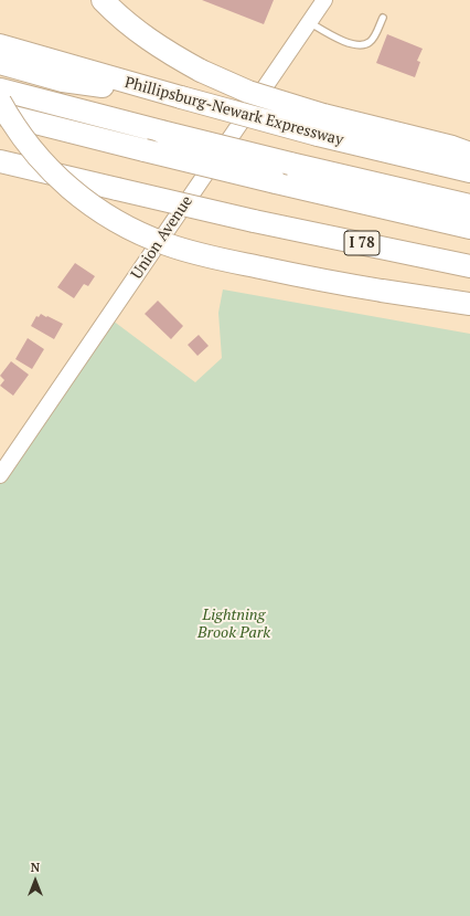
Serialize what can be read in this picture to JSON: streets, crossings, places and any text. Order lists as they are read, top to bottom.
{
  "streets": {
    "highway": ["Phillipsburg-Newark Expressway", "I 78"],
    "street": ["Union Avenue"]
  },
  "parks": ["Lightning Brook Park"],
  "north": "top"
}
